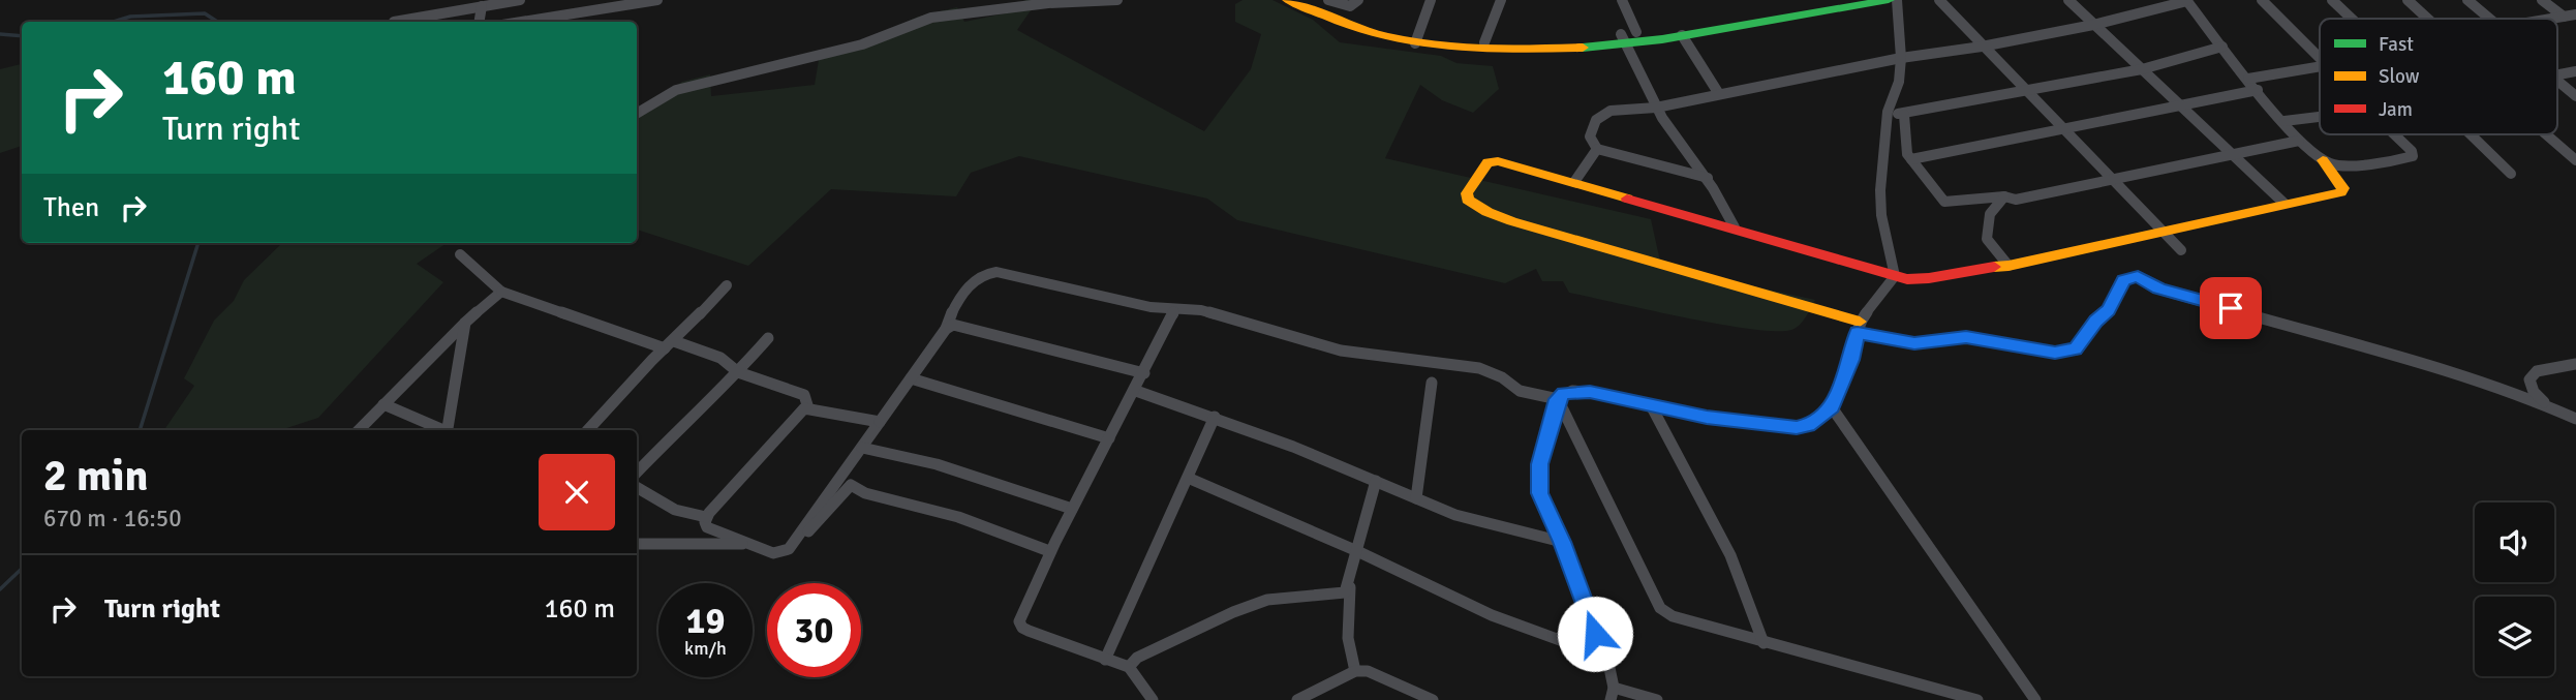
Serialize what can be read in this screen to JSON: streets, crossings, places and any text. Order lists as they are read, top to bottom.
{
  "legend": ["Fast", "Slow", "Jam"],
  "page": {
    "turn": ["160 m", "Turn right"],
    "then": "Then",
    "heading": ["2 min", "670 m · 16:50"],
    "list": [
      {
        "name": "Turn right",
        "value": "160 m"
      }
    ],
    "speed": "19 km/h",
    "limit": "30"
  }
}
